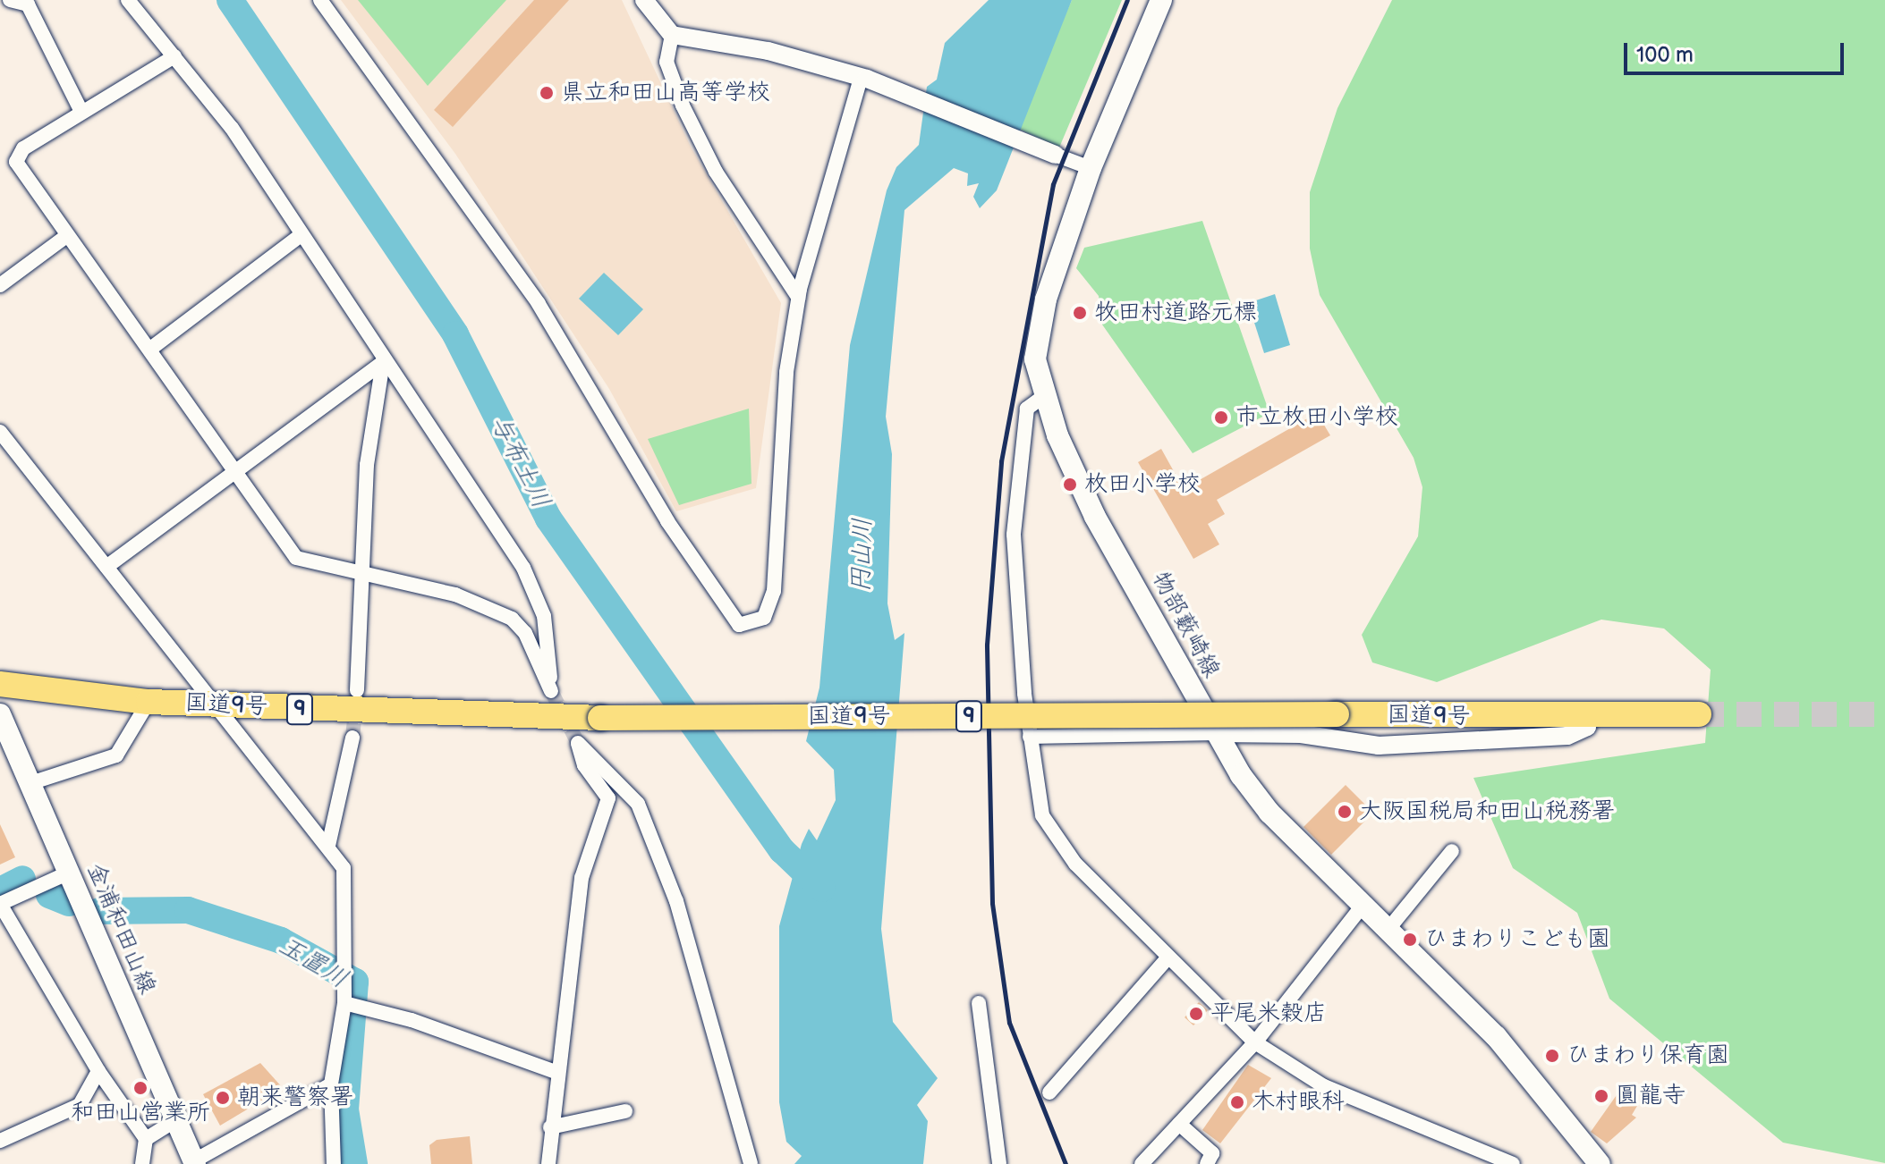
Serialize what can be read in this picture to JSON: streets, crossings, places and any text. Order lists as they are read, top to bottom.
{
  "streets": {
    "highway": ["国道9号", "9"],
    "main road": ["物部藪崎線", "金浦和田山線"]
  },
  "water": ["与布土川", "円山川", "玉置川"],
  "places": [
    "県立和田山高等学校",
    "牧田村道路元標",
    "市立枚田小学校",
    "枚田小学校",
    "大阪国税局和田山税務署",
    "ひまわりこども園",
    "平尾米穀店",
    "ひまわり保育園",
    "和田山営業所",
    "圓龍寺",
    "朝来警察署",
    "木村眼科"
  ],
  "scale_bar": "100 m"
}
